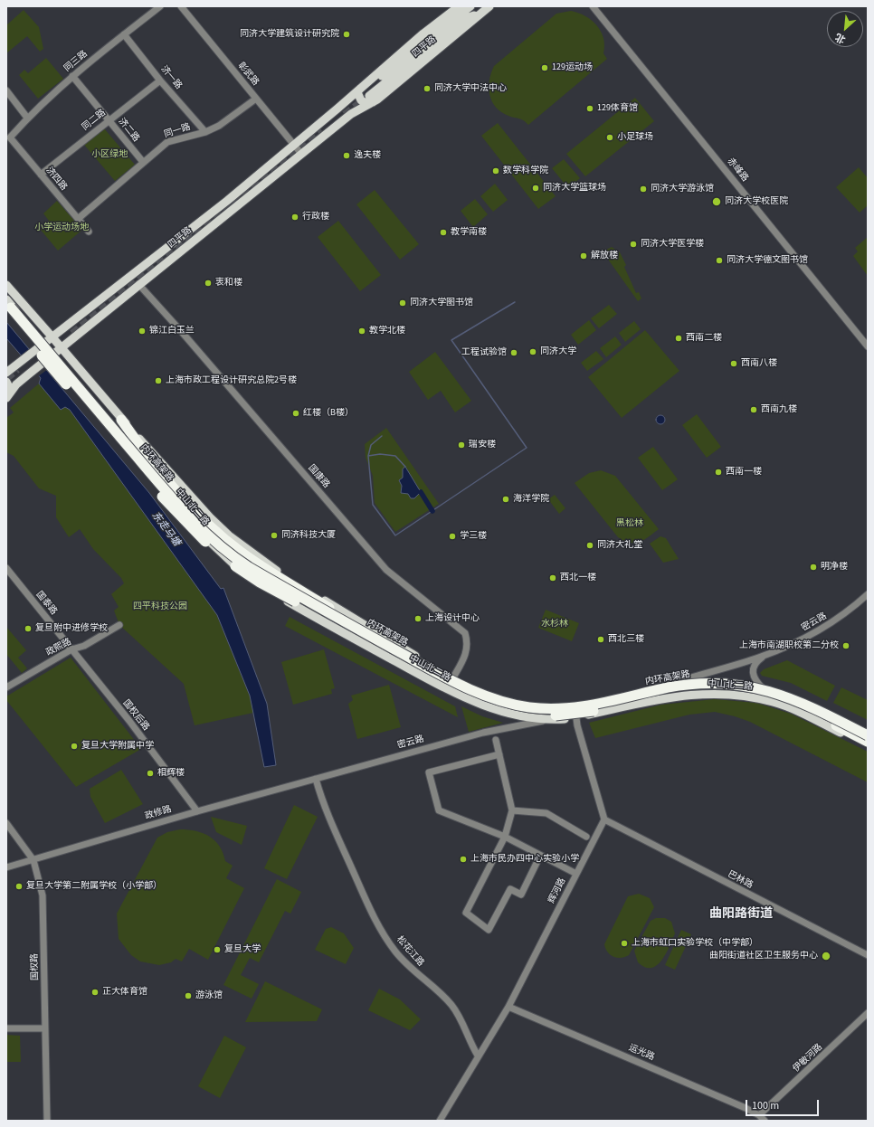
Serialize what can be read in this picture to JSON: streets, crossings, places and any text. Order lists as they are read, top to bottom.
{
  "streets": {
    "highway": ["内环高架路"],
    "main road": ["四平路", "中山北二路"],
    "street": [
      "同三路",
      "彰武路",
      "济一路",
      "同二路",
      "济二路",
      "同一路",
      "赤峰路",
      "济四路",
      "国康路",
      "国泰路",
      "密云路",
      "政熙路",
      "国权后路",
      "政修路",
      "巴林路",
      "辉河路",
      "松花江路",
      "国权路",
      "运光路",
      "伊敏河路"
    ]
  },
  "crossings": [
    ["四平路", "彰武路"],
    ["四平路", "国康路"],
    ["四平路", "中山北二路"],
    ["同三路", "济一路"],
    ["同三路", "济二路"],
    ["同三路", "济四路"],
    ["彰武路", "同一路"],
    ["济一路", "同二路"],
    ["济一路", "同一路"],
    ["同二路", "济二路"],
    ["同二路", "济四路"],
    ["济二路", "同一路"],
    ["同一路", "济四路"],
    ["内环高架路", "中山北二路"],
    ["国康路", "中山北二路"],
    ["中山北二路", "密云路"],
    ["国泰路", "政熙路"],
    ["国泰路", "国权后路"],
    ["密云路", "政修路"],
    ["密云路", "松花江路"],
    ["政熙路", "国权后路"],
    ["国权后路", "政修路"],
    ["政修路", "松花江路"],
    ["政修路", "国权路"],
    ["巴林路", "辉河路"],
    ["辉河路", "松花江路"],
    ["辉河路", "运光路"],
    ["运光路", "伊敏河路"]
  ],
  "districts": ["曲阳路街道"],
  "water": ["东走马塘"],
  "parks": [
    "小区绿地",
    "小学运动场地",
    "黑松林",
    "四平科技公园",
    "水杉林"
  ],
  "places": [
    "同济大学建筑设计研究院",
    "129运动场",
    "同济大学中法中心",
    "129体育馆",
    "小足球场",
    "逸夫楼",
    "数学科学院",
    "同济大学篮球场",
    "同济大学游泳馆",
    "同济大学校医院",
    "行政楼",
    "教学南楼",
    "同济大学医学楼",
    "解放楼",
    "同济大学德文图书馆",
    "衷和楼",
    "同济大学图书馆",
    "锦江白玉兰",
    "教学北楼",
    "西南二楼",
    "同济大学",
    "工程试验馆",
    "西南八楼",
    "上海市政工程设计研究总院2号楼",
    "西南九楼",
    "红楼（B楼）",
    "瑞安楼",
    "西南一楼",
    "海洋学院",
    "同济科技大厦",
    "学三楼",
    "同济大礼堂",
    "明净楼",
    "西北一楼",
    "上海设计中心",
    "复旦附中进修学校",
    "西北三楼",
    "上海市南湖职校第二分校",
    "复旦大学附属中学",
    "相辉楼",
    "上海市民办四中心实验小学",
    "复旦大学第二附属学校（小学部）",
    "上海市虹口实验学校（中学部）",
    "复旦大学",
    "曲阳街道社区卫生服务中心",
    "正大体育馆",
    "游泳馆"
  ],
  "scale_bar": "100 m",
  "north": "bottom left"
}
